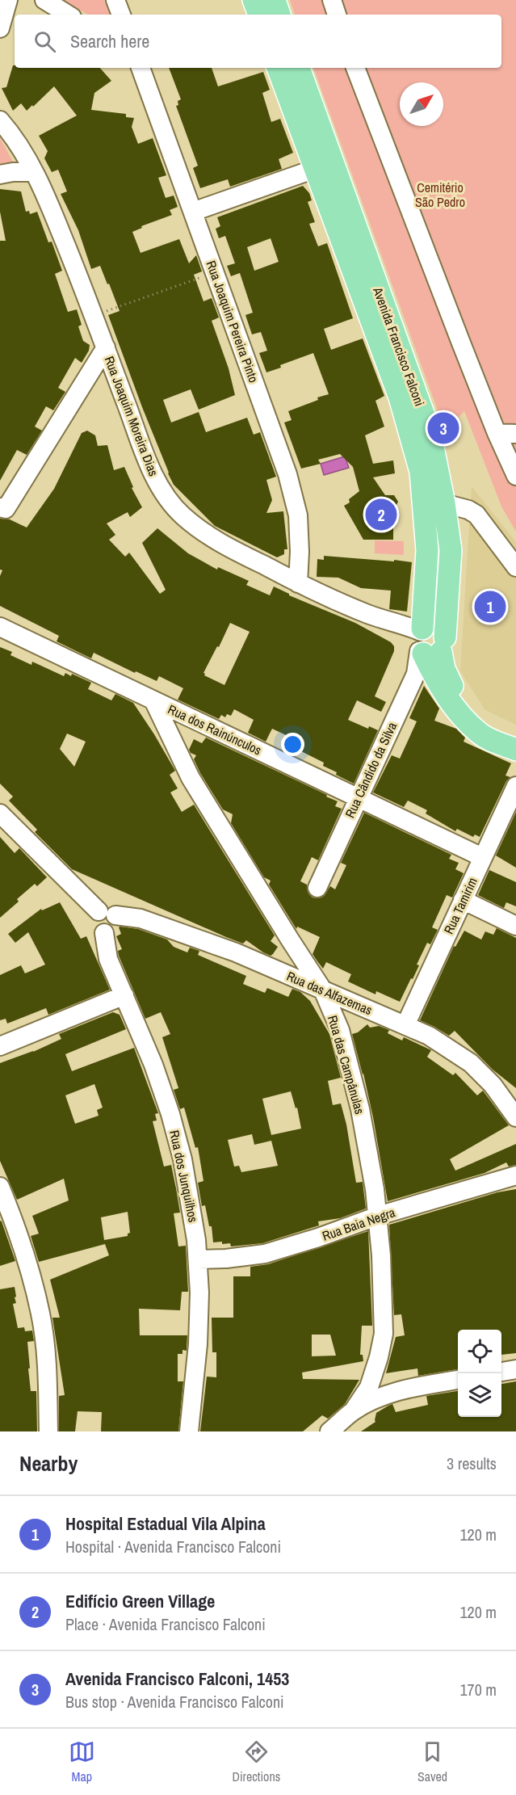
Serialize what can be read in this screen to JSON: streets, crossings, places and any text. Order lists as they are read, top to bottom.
{
  "streets": {
    "main road": ["Avenida Francisco Falconi"],
    "street": [
      "Rua Joaquim Pereira Pinto",
      "Rua Joaquim Moreira Dias",
      "Rua dos Rainúnculos",
      "Rua Cândido da Silva",
      "Rua Tamirim",
      "Rua das Alfazemas",
      "Rua das Campânulas",
      "Rua dos Junquilhos",
      "Rua Baia Negra"
    ]
  },
  "crossings": [
    ["Rua Joaquim Pereira Pinto", "Rua Joaquim Moreira Dias"],
    ["Avenida Francisco Falconi", "Rua Joaquim Moreira Dias"],
    ["Avenida Francisco Falconi", "Rua Cândido da Silva"],
    ["Rua Joaquim Moreira Dias", "Rua Cândido da Silva"],
    ["Rua dos Rainúnculos", "Rua Cândido da Silva"],
    ["Rua dos Rainúnculos", "Rua Tamirim"],
    ["Rua dos Rainúnculos", "Rua das Campânulas"],
    ["Rua Tamirim", "Rua das Alfazemas"],
    ["Rua das Alfazemas", "Rua das Campânulas"],
    ["Rua das Alfazemas", "Rua dos Junquilhos"],
    ["Rua das Campânulas", "Rua Baia Negra"],
    ["Rua dos Junquilhos", "Rua Baia Negra"]
  ],
  "parks": ["Cemitério São Pedro"],
  "north": "top right",
  "page": {
    "search": "Search here",
    "pins": ["3", "2", "1"],
    "heading": ["Nearby", "3 results"],
    "list": [
      {
        "mark": "1",
        "name": "Hospital Estadual Vila Alpina",
        "note": "Hospital · Avenida Francisco Falconi",
        "value": "120 m"
      },
      {
        "mark": "2",
        "name": "Edifício Green Village",
        "note": "Place · Avenida Francisco Falconi",
        "value": "120 m"
      },
      {
        "mark": "3",
        "name": "Avenida Francisco Falconi, 1453",
        "note": "Bus stop · Avenida Francisco Falconi",
        "value": "170 m"
      }
    ],
    "nav": ["Map", "Directions", "Saved"]
  }
}
